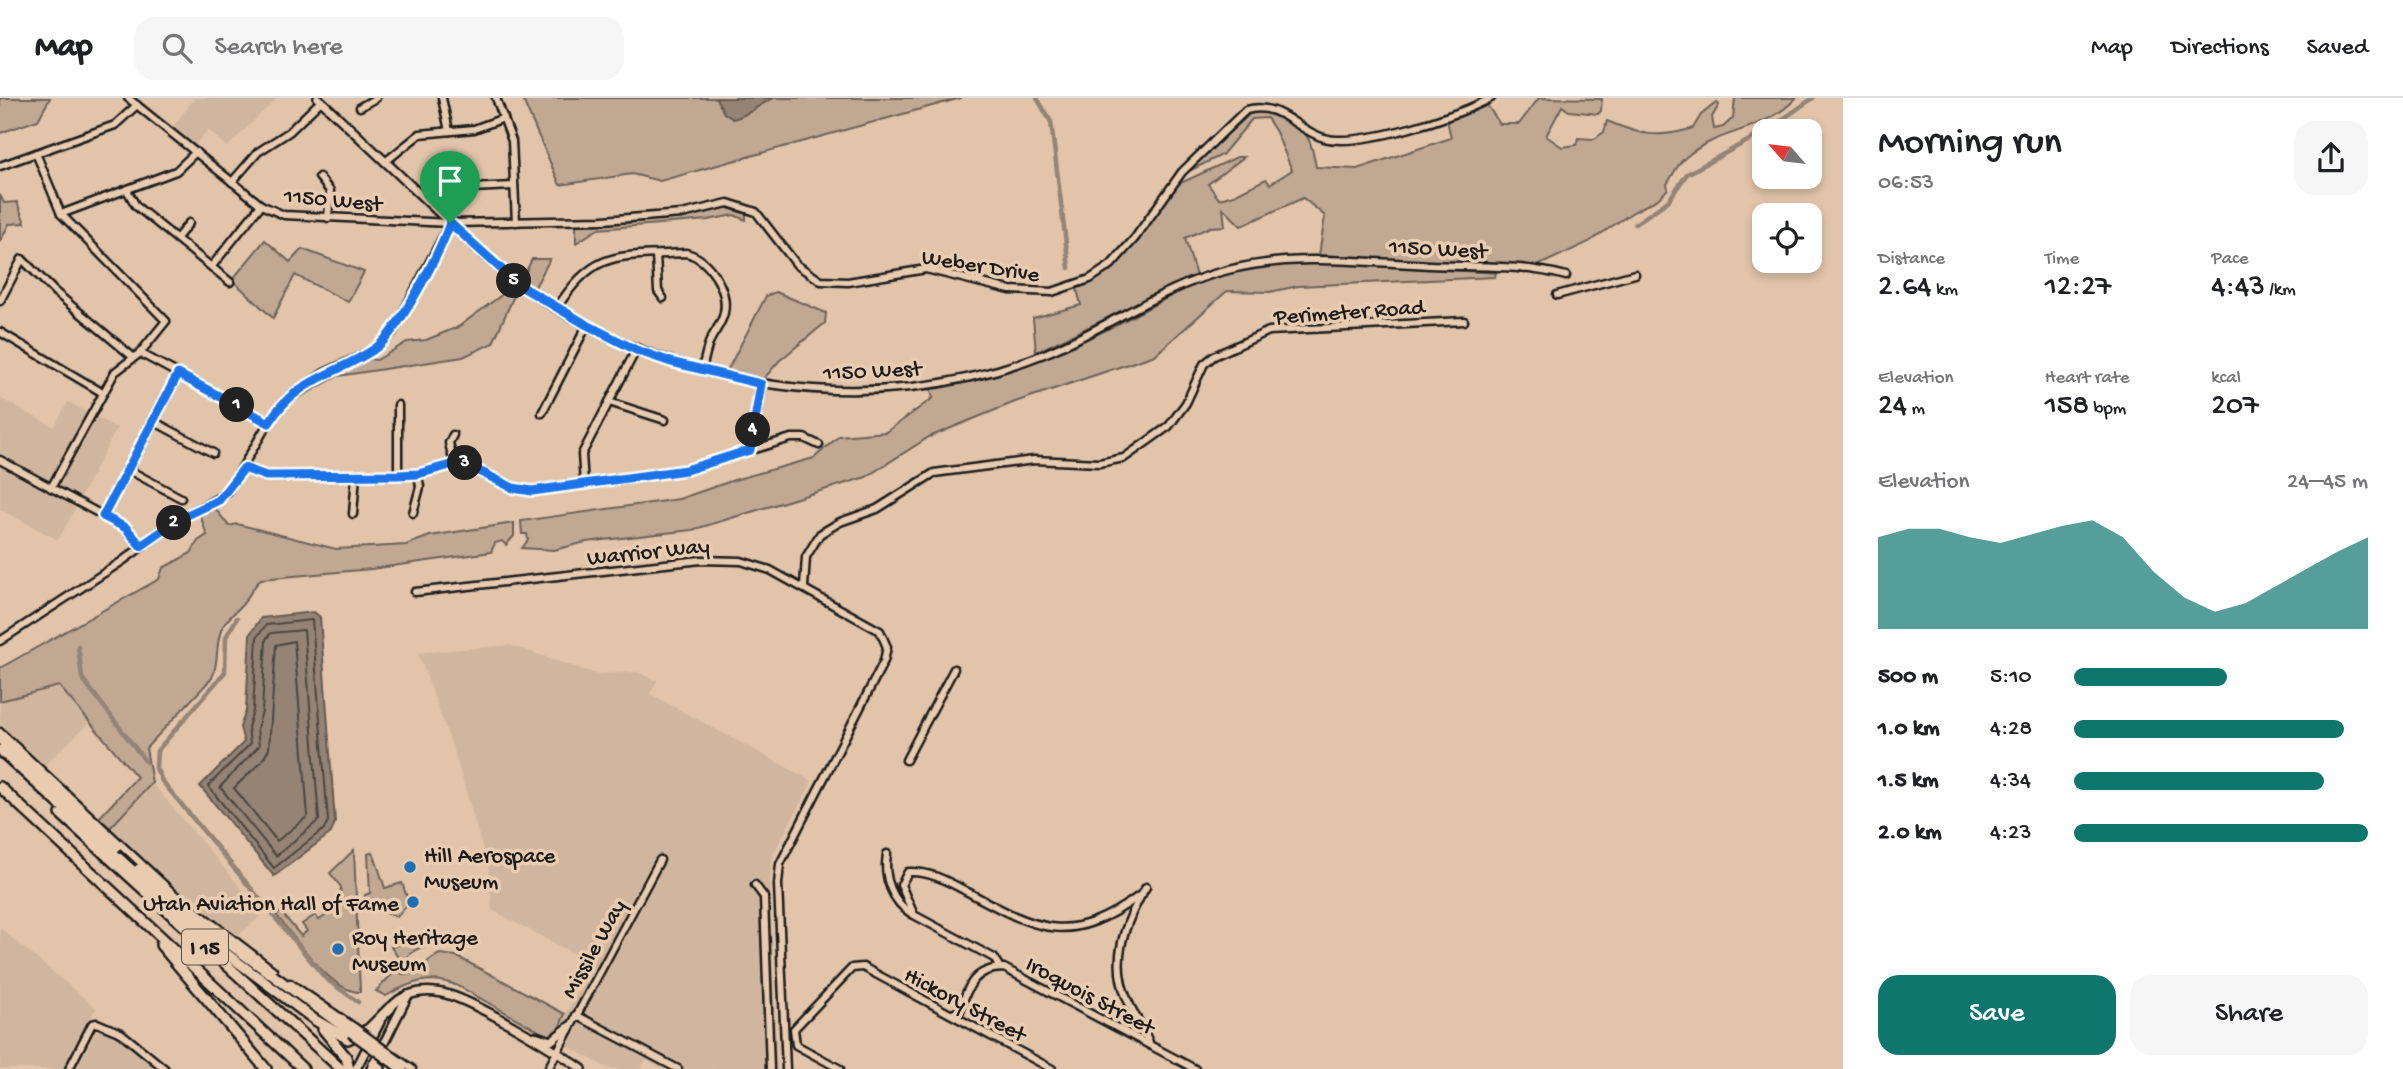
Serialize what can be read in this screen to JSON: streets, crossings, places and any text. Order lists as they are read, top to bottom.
{
  "streets": {
    "highway": ["I 15"],
    "street": [
      "1150 West",
      "Weber Drive",
      "Perimeter Road",
      "Warrior Way",
      "Missile Way",
      "Iroquois Street",
      "Hickory Street"
    ]
  },
  "crossings": [
    ["1150 West", "Weber Drive"],
    ["Perimeter Road", "Warrior Way"],
    ["Iroquois Street", "Hickory Street"]
  ],
  "places": ["Hill Aerospace Museum", "Utah Aviation Hall of Fame", "Roy Heritage Museum"],
  "north": "top left",
  "page": {
    "header": "Map",
    "search": "Search here",
    "nav": ["Map", "Directions", "Saved"],
    "heading": ["Morning run", "06:53"],
    "stats": [
      ["Distance", "2.64 km"],
      ["Time", "12:27"],
      ["Pace", "4:43 /km"],
      ["Elevation", "24 m"],
      ["Heart rate", "158 bpm"],
      ["kcal", "207"]
    ],
    "pins": [
      "5",
      "1",
      "4",
      "3",
      "2"
    ],
    "chart": ["Elevation", "24–45 m"],
    "list": [
      {
        "name": "500 m",
        "note": "5:10"
      },
      {
        "name": "1.0 km",
        "note": "4:28"
      },
      {
        "name": "1.5 km",
        "note": "4:34"
      },
      {
        "name": "2.0 km",
        "note": "4:23"
      }
    ],
    "buttons": ["Save", "Share"]
  }
}
